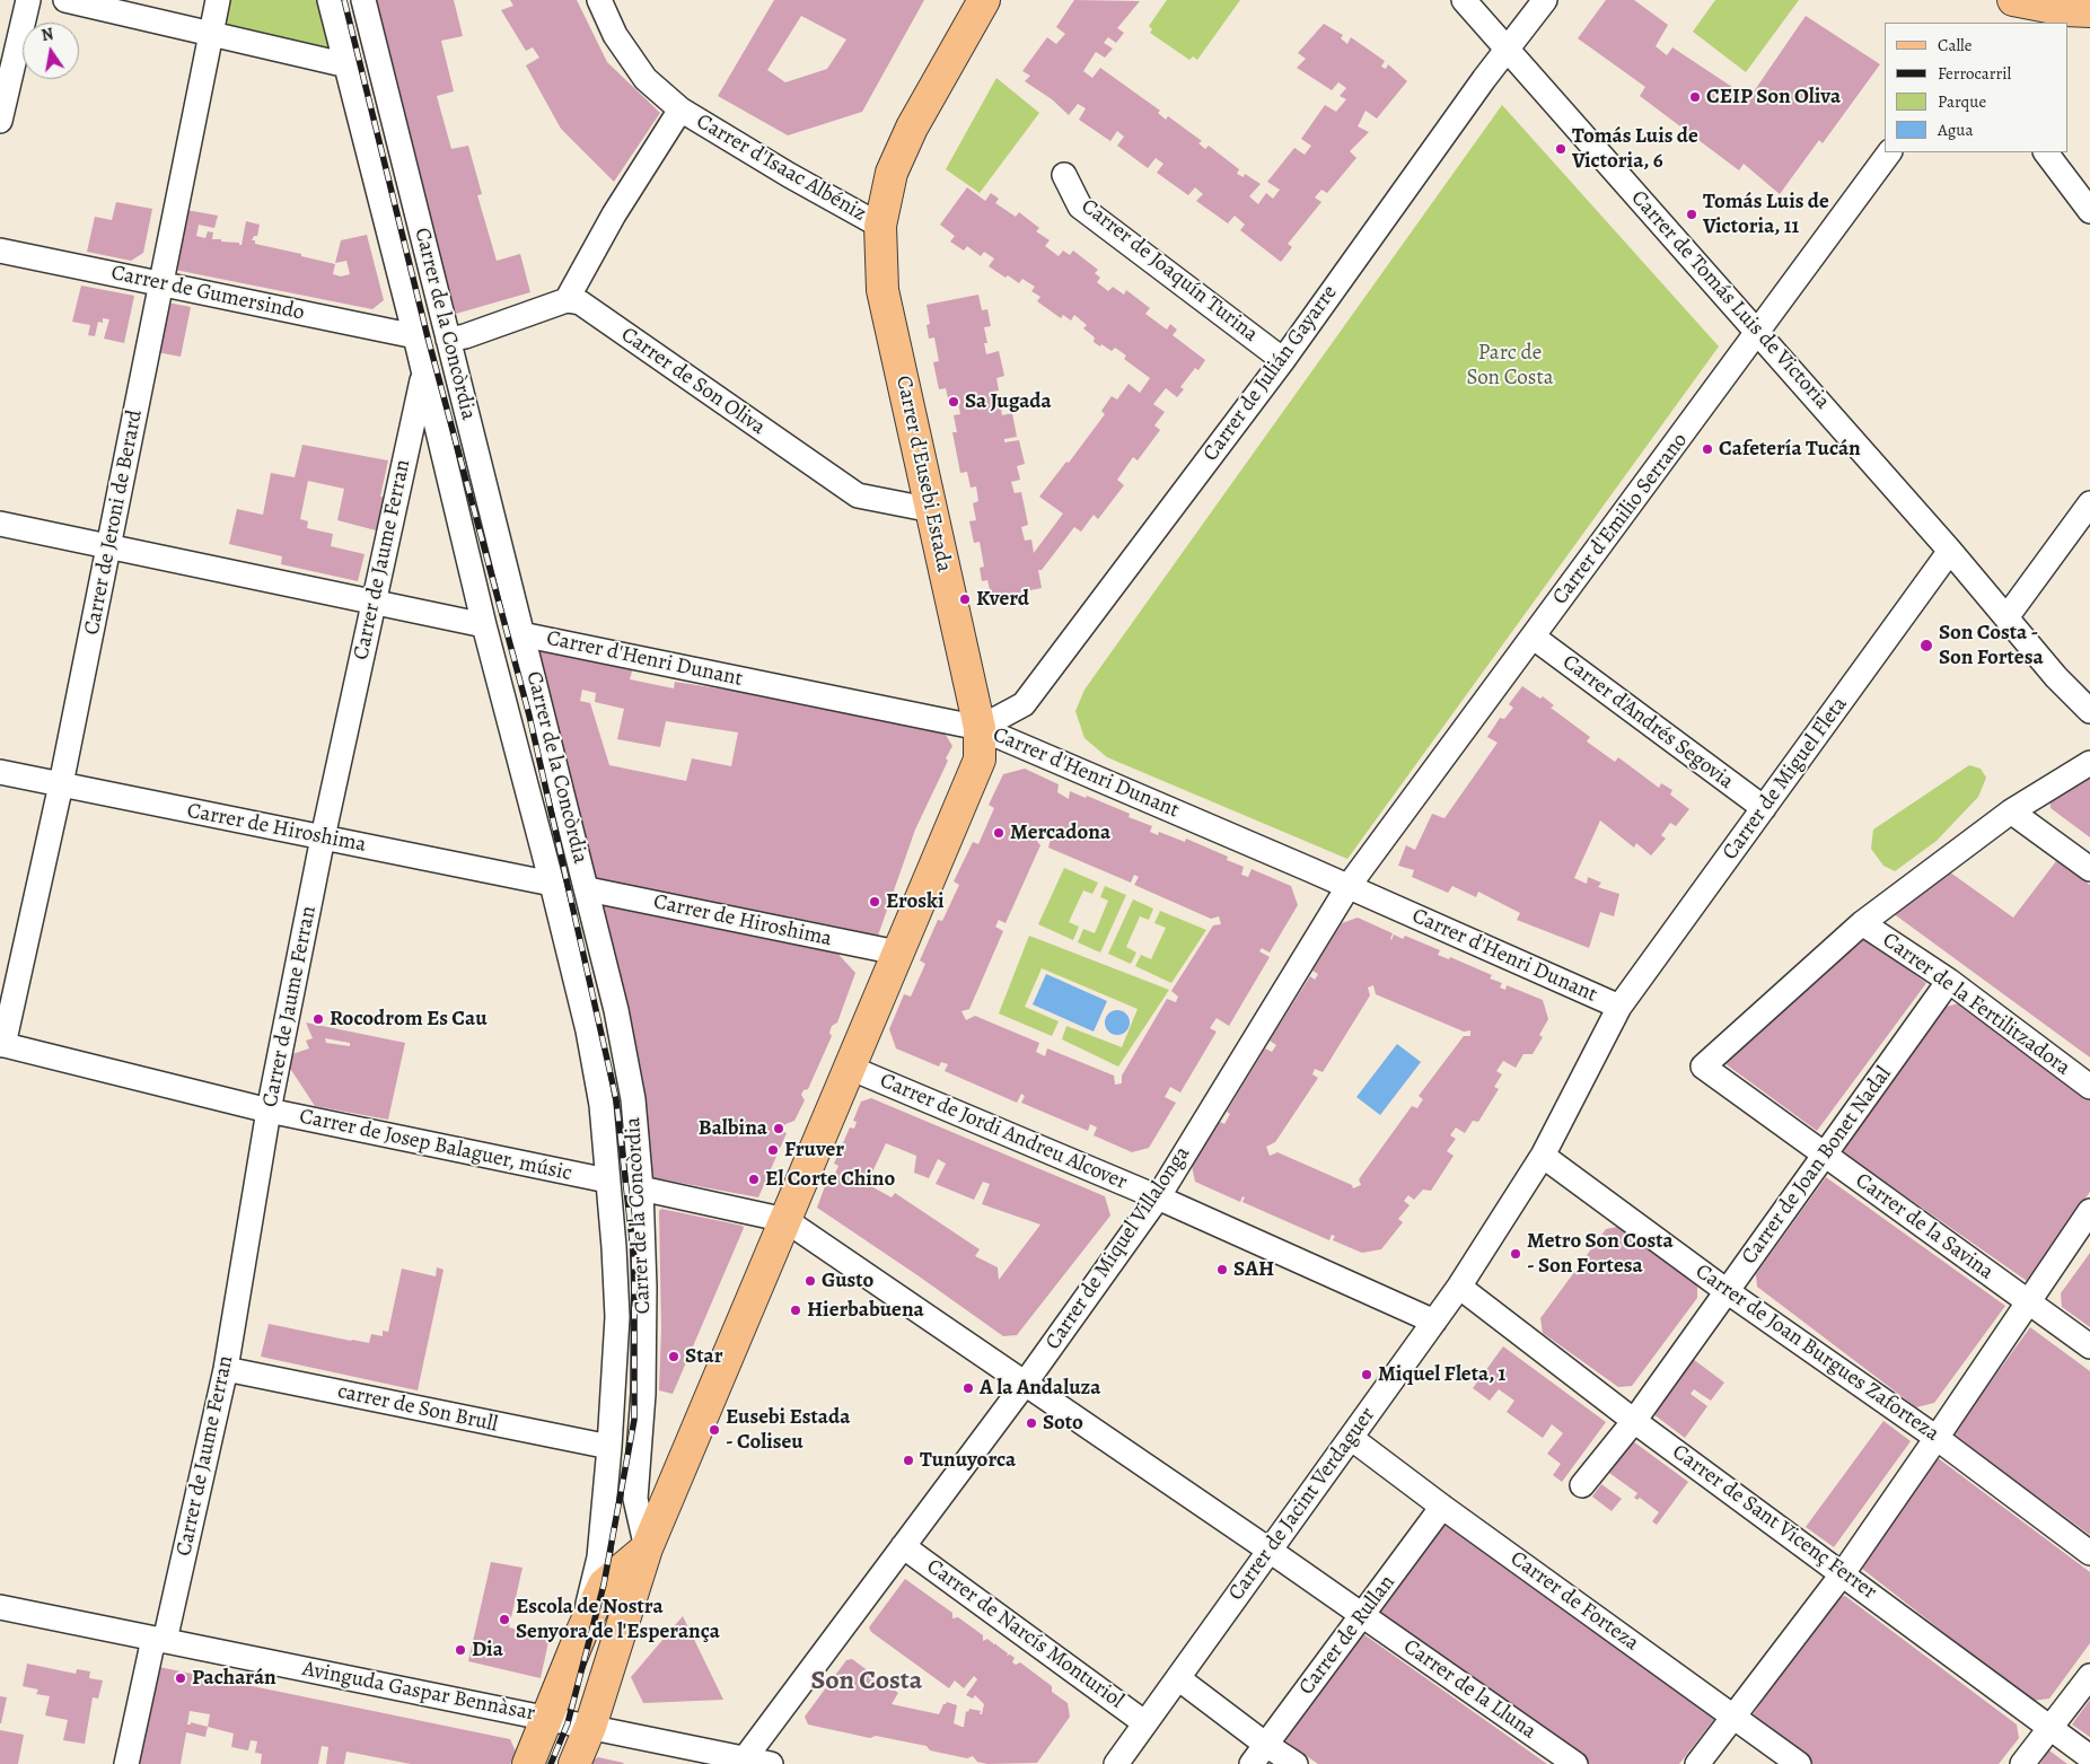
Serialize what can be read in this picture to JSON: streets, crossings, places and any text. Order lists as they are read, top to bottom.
{
  "streets": {
    "main road": ["Carrer d'Eusebi Estada"],
    "street": [
      "Carrer d'Isaac Albéniz",
      "Carrer de Joaquín Turina",
      "Carrer de Gumersindo",
      "Carrer de Tomás Luis de Victoria",
      "Carrer de la Concòrdia",
      "Carrer de Julián Gayarre",
      "Carrer de Son Oliva",
      "Carrer d'Emilio Serrano",
      "Carrer de Jeroni de Berard",
      "Carrer de Jaume Ferran",
      "Carrer d'Henri Dunant",
      "Carrer d'Andrés Segovia",
      "Carrer de Miguel Fleta",
      "Carrer de Hiroshima",
      "Carrer de la Fertilitzadora",
      "Carrer de Jordi Andreu Alcover",
      "Carrer de Josep Balaguer, músic",
      "Carrer de Joan Bonet Nadal",
      "Carrer de la Savina",
      "Carrer de Miquel Villalonga",
      "Carrer de Joan Burgues Zaforteza",
      "carrer de Son Brull",
      "Carrer de Jacint Verdaguer",
      "Carrer de Sant Vicenç Ferrer",
      "Carrer de Forteza",
      "Carrer de Narcís Monturiol",
      "Carrer de Rullan",
      "Carrer de la Lluna",
      "Avinguda Gaspar Bennàsar"
    ]
  },
  "crossings": [
    ["Carrer d'Isaac Albéniz", "Carrer de Son Oliva"],
    ["Carrer d'Isaac Albéniz", "Carrer d'Eusebi Estada"],
    ["Carrer de Joaquín Turina", "Carrer de Julián Gayarre"],
    ["Carrer de Gumersindo", "Carrer de la Concòrdia"],
    ["Carrer de Gumersindo", "Carrer de Jeroni de Berard"],
    ["Carrer de Tomás Luis de Victoria", "Carrer de Julián Gayarre"],
    ["Carrer de Tomás Luis de Victoria", "Carrer d'Emilio Serrano"],
    ["Carrer de Tomás Luis de Victoria", "Carrer de Miguel Fleta"],
    ["Carrer de la Concòrdia", "Carrer d'Eusebi Estada"],
    ["Carrer de la Concòrdia", "Carrer de Jaume Ferran"],
    ["Carrer de la Concòrdia", "Carrer d'Henri Dunant"],
    ["Carrer de la Concòrdia", "Carrer de Hiroshima"],
    ["Carrer de la Concòrdia", "Carrer de Josep Balaguer, músic"],
    ["Carrer de la Concòrdia", "carrer de Son Brull"],
    ["Carrer de Julián Gayarre", "Carrer d'Eusebi Estada"],
    ["Carrer de Julián Gayarre", "Carrer d'Henri Dunant"],
    ["Carrer de Son Oliva", "Carrer d'Eusebi Estada"],
    ["Carrer d'Eusebi Estada", "Carrer d'Henri Dunant"],
    ["Carrer d'Eusebi Estada", "Carrer de Hiroshima"],
    ["Carrer d'Eusebi Estada", "Carrer de Jordi Andreu Alcover"],
    ["Carrer d'Eusebi Estada", "carrer de Son Brull"],
    ["Carrer d'Eusebi Estada", "Carrer de la Lluna"],
    ["Carrer d'Eusebi Estada", "Avinguda Gaspar Bennàsar"],
    ["Carrer d'Emilio Serrano", "Carrer d'Henri Dunant"],
    ["Carrer d'Emilio Serrano", "Carrer d'Andrés Segovia"],
    ["Carrer d'Emilio Serrano", "Carrer de Miquel Villalonga"],
    ["Carrer de Jeroni de Berard", "Carrer de Hiroshima"],
    ["Carrer de Jeroni de Berard", "Carrer de Josep Balaguer, músic"],
    ["Carrer de Jaume Ferran", "Carrer de Hiroshima"],
    ["Carrer de Jaume Ferran", "Carrer de Josep Balaguer, músic"],
    ["Carrer de Jaume Ferran", "carrer de Son Brull"],
    ["Carrer de Jaume Ferran", "Avinguda Gaspar Bennàsar"],
    ["Carrer d'Henri Dunant", "Carrer de Miguel Fleta"],
    ["Carrer d'Henri Dunant", "Carrer de Miquel Villalonga"],
    ["Carrer d'Henri Dunant", "Carrer de Jacint Verdaguer"],
    ["Carrer d'Andrés Segovia", "Carrer de Miguel Fleta"],
    ["Carrer de Miguel Fleta", "Carrer de Jacint Verdaguer"],
    ["Carrer de la Fertilitzadora", "Carrer de Joan Bonet Nadal"],
    ["Carrer de la Fertilitzadora", "Carrer de la Savina"],
    ["Carrer de Jordi Andreu Alcover", "Carrer de Miquel Villalonga"],
    ["Carrer de Jordi Andreu Alcover", "Carrer de Jacint Verdaguer"],
    ["Carrer de Joan Bonet Nadal", "Carrer de la Savina"],
    ["Carrer de Joan Bonet Nadal", "Carrer de Joan Burgues Zaforteza"],
    ["Carrer de Joan Bonet Nadal", "Carrer de Sant Vicenç Ferrer"],
    ["Carrer de Miquel Villalonga", "Carrer de Narcís Monturiol"],
    ["Carrer de Miquel Villalonga", "Carrer de la Lluna"],
    ["Carrer de Miquel Villalonga", "Avinguda Gaspar Bennàsar"],
    ["Carrer de Joan Burgues Zaforteza", "Carrer de Jacint Verdaguer"],
    ["Carrer de Jacint Verdaguer", "Carrer de Sant Vicenç Ferrer"],
    ["Carrer de Jacint Verdaguer", "Carrer de Forteza"],
    ["Carrer de Jacint Verdaguer", "Carrer de Narcís Monturiol"],
    ["Carrer de Jacint Verdaguer", "Carrer de la Lluna"],
    ["Carrer de Forteza", "Carrer de Rullan"],
    ["Carrer de Rullan", "Carrer de la Lluna"]
  ],
  "districts": ["Son Costa"],
  "parks": ["Parc de Son Costa"],
  "places": [
    "CEIP Son Oliva",
    "Tomás Luis de Victoria, 6",
    "Tomás Luis de Victoria, 11",
    "Sa Jugada",
    "Cafetería Tucán",
    "Kverd",
    "Son Costa - Son Fortesa",
    "Mercadona",
    "Eroski",
    "Rocodrom Es Cau",
    "Balbina",
    "Fruver",
    "El Corte Chino",
    "Metro Son Costa - Son Fortesa",
    "SAH",
    "Gusto",
    "Hierbabuena",
    "Star",
    "Miquel Fleta, 1",
    "A la Andaluza",
    "Soto",
    "Eusebi Estada - Coliseu",
    "Tunuyorca",
    "Escola de Nostra Senyora de l'Esperança",
    "Dia",
    "Pacharán"
  ],
  "legend": [
    "Calle",
    "Ferrocarril",
    "Parque",
    "Agua"
  ],
  "north": "top"
}
